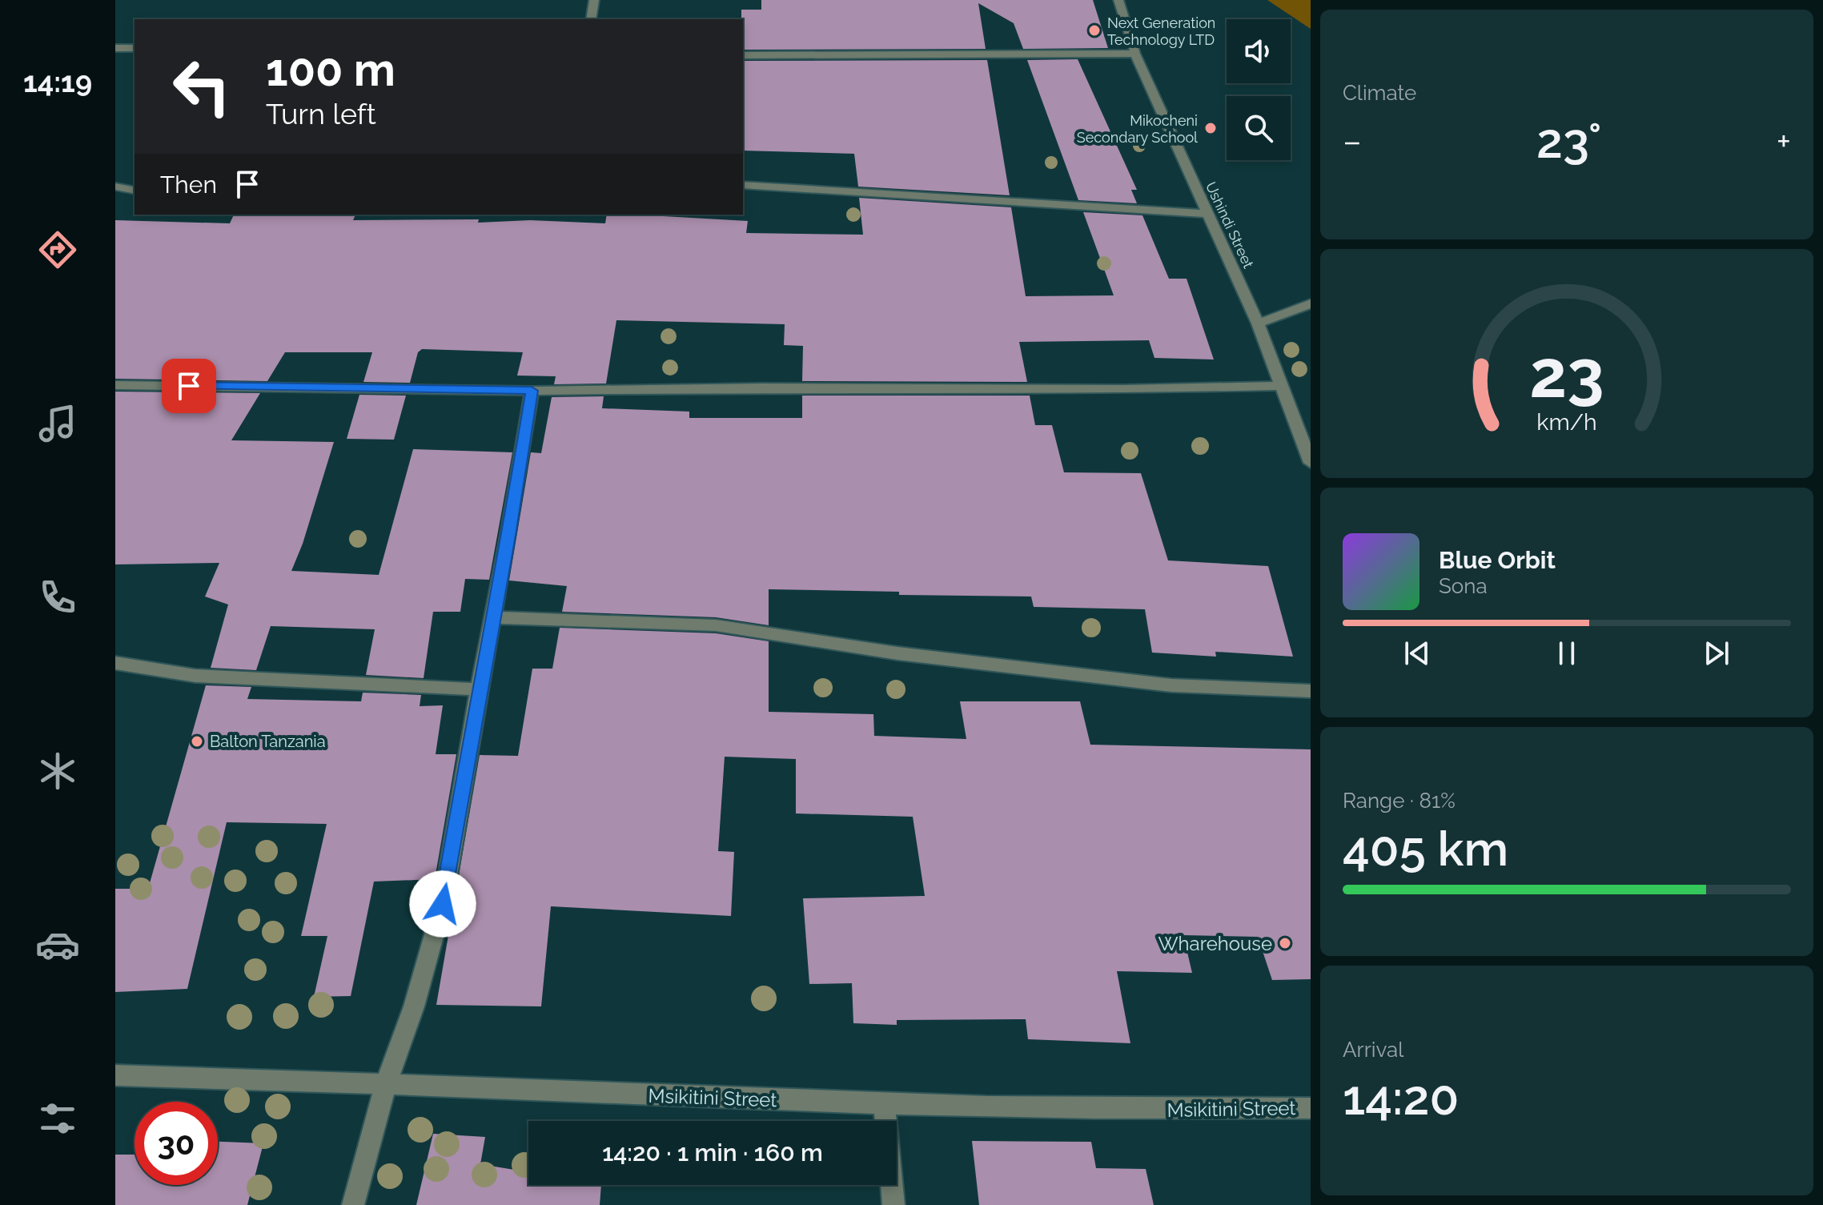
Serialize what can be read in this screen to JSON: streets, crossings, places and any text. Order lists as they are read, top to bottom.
{
  "streets": {
    "street": ["Ushindi Street", "Msikitini Street"]
  },
  "places": [
    "Next Generation Technology LTD",
    "Mikocheni Secondary School",
    "Balton Tanzania",
    "Wharehouse"
  ],
  "page": {
    "tabs": "14:19",
    "tile": [
      "Climate",
      ["Range · 81%", "405 km"],
      ["Arrival", "14:20"]
    ],
    "turn": ["100 m", "Turn left"],
    "heat": ["−", "23°", "+"],
    "then": "Then",
    "song": ["Blue Orbit", "Sona"],
    "limit": "30",
    "trip": "14:20 · 1 min · 160 m",
    "gauge": ["23", "km/h"]
  }
}
